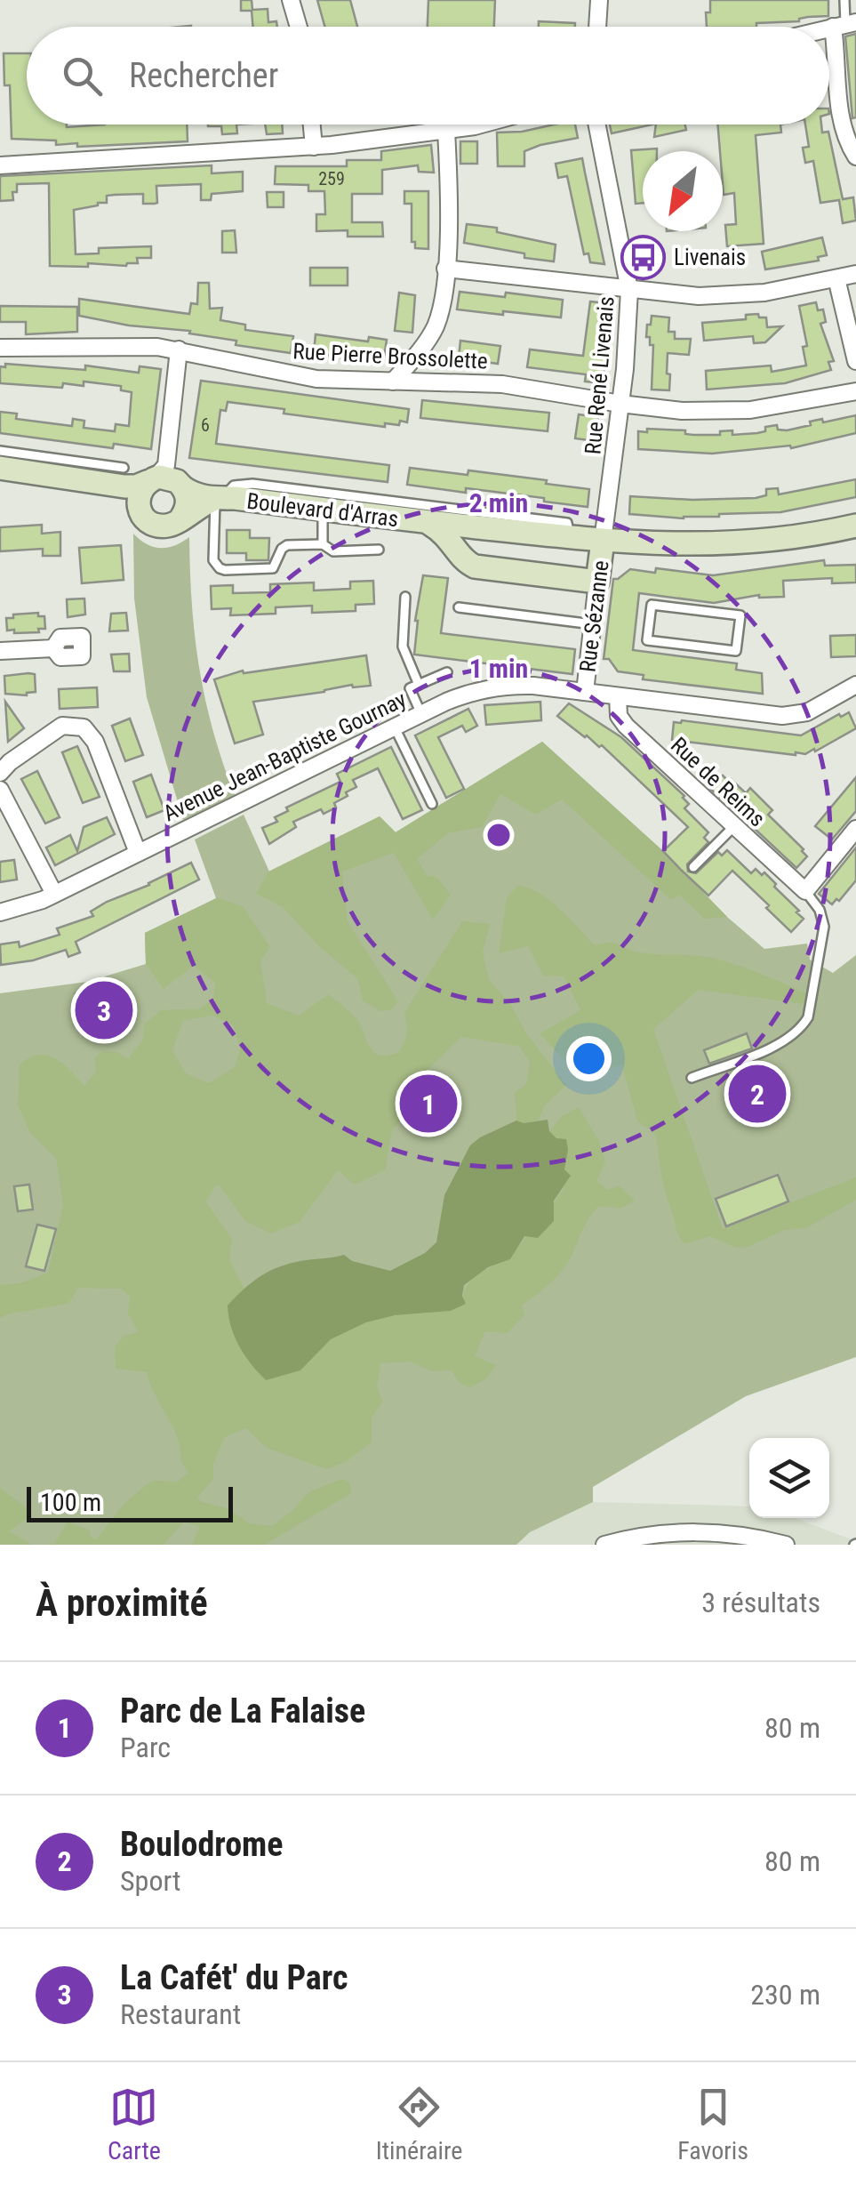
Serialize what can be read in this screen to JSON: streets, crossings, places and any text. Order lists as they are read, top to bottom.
{
  "streets": {
    "street": [
      "Rue Pierre Brossolette",
      "Rue René Livenais",
      "Boulevard d'Arras",
      "Rue Sézanne",
      "Avenue Jean-Baptiste Gournay",
      "Rue de Reims"
    ]
  },
  "crossings": [
    ["Rue Pierre Brossolette", "Rue René Livenais"],
    ["Rue René Livenais", "Boulevard d'Arras"],
    ["Rue René Livenais", "Rue Sézanne"],
    ["Boulevard d'Arras", "Rue Sézanne"],
    ["Rue Sézanne", "Avenue Jean-Baptiste Gournay"],
    ["Avenue Jean-Baptiste Gournay", "Rue de Reims"]
  ],
  "places": {
    "bus stop": ["Livenais"]
  },
  "house_numbers": ["259", "6"],
  "scale_bar": "100 m",
  "north": "bottom left",
  "page": {
    "search": "Rechercher",
    "pins": ["3", "2", "1"],
    "scale": "100 m",
    "heading": ["À proximité", "3 résultats"],
    "list": [
      {
        "mark": "1",
        "name": "Parc de La Falaise",
        "note": "Parc",
        "value": "80 m"
      },
      {
        "mark": "2",
        "name": "Boulodrome",
        "note": "Sport",
        "value": "80 m"
      },
      {
        "mark": "3",
        "name": "La Cafét' du Parc",
        "note": "Restaurant",
        "value": "230 m"
      }
    ],
    "nav": ["Carte", "Itinéraire", "Favoris"]
  },
  "rings": ["2 min", "1 min"]
}
